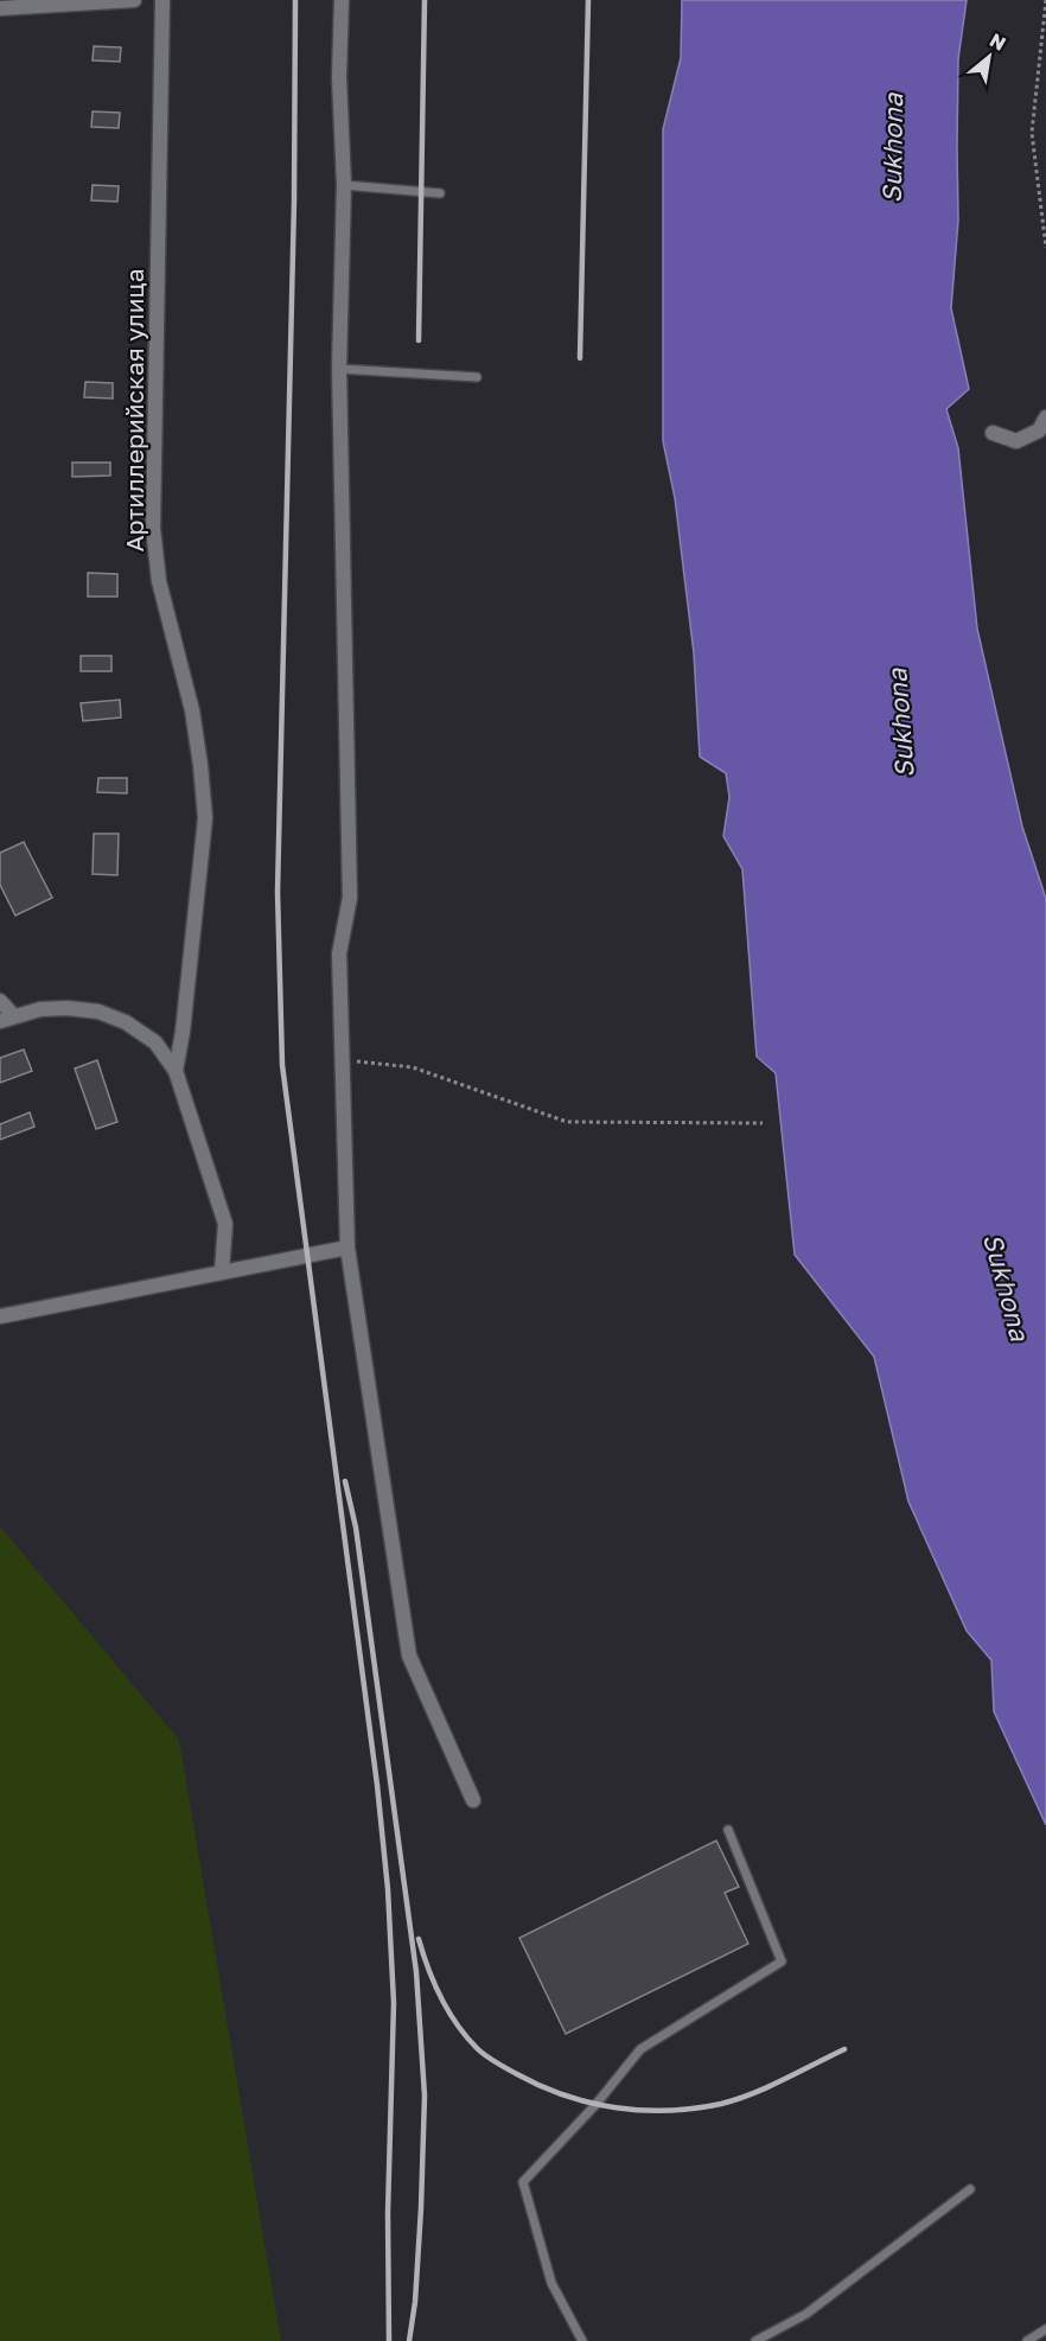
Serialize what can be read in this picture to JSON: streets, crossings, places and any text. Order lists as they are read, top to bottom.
{
  "streets": {
    "street": ["Артиллерийская улица"]
  },
  "water": ["Sukhona"],
  "north": "top right"
}
